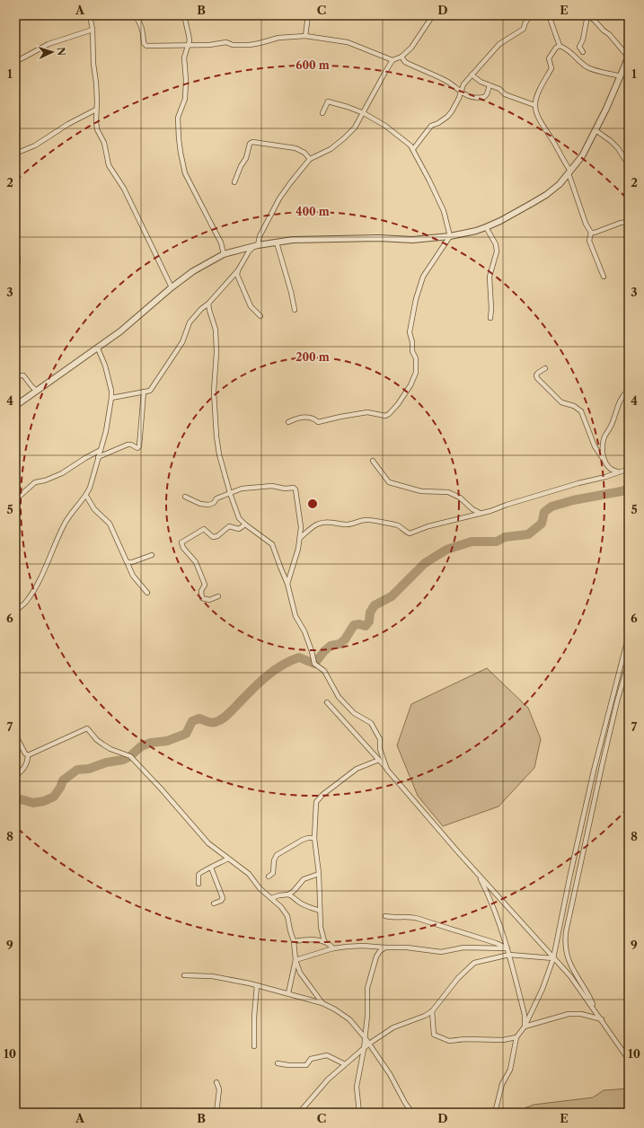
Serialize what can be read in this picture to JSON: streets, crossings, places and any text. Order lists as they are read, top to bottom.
{
  "north": "right",
  "grid": {
    "columns": [
      "A",
      "B",
      "C",
      "D",
      "E"
    ],
    "rows": [
      "1",
      "2",
      "3",
      "4",
      "5",
      "6",
      "7",
      "8",
      "9",
      "10"
    ]
  },
  "rings": ["600 m", "400 m", "200 m"]
}
